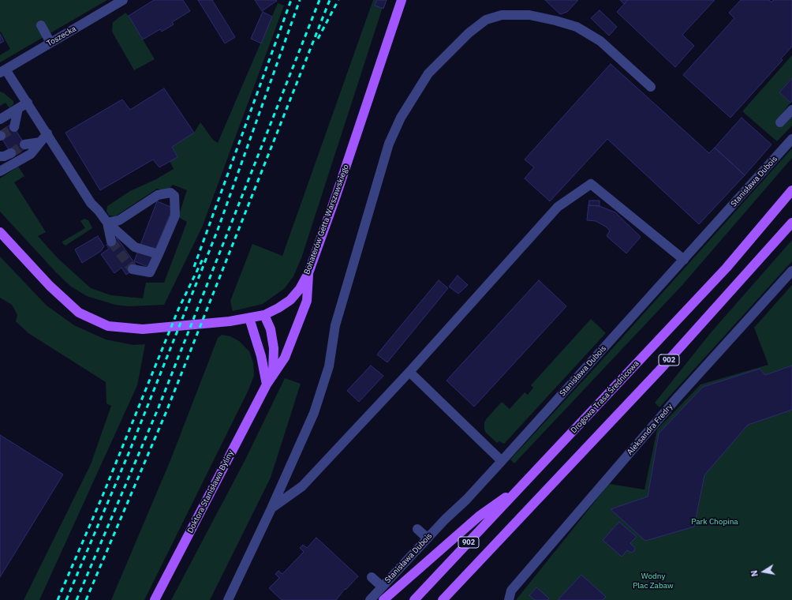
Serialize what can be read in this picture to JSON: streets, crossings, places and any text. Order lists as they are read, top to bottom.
{
  "streets": {
    "main road": [
      "Bohaterów Getta Warszawskiego",
      "902",
      "Drogowa Trasa Średnicowa",
      "Doktora Stanisława Byliny"
    ],
    "street": ["Toszecka", "Stanisława Dubois", "Aleksandra Fredry"]
  },
  "crossings": [
    ["Bohaterów Getta Warszawskiego", "Doktora Stanisława Byliny"]
  ],
  "parks": ["Park Chopina", "Wodny Plac Zabaw"],
  "north": "left"
}
